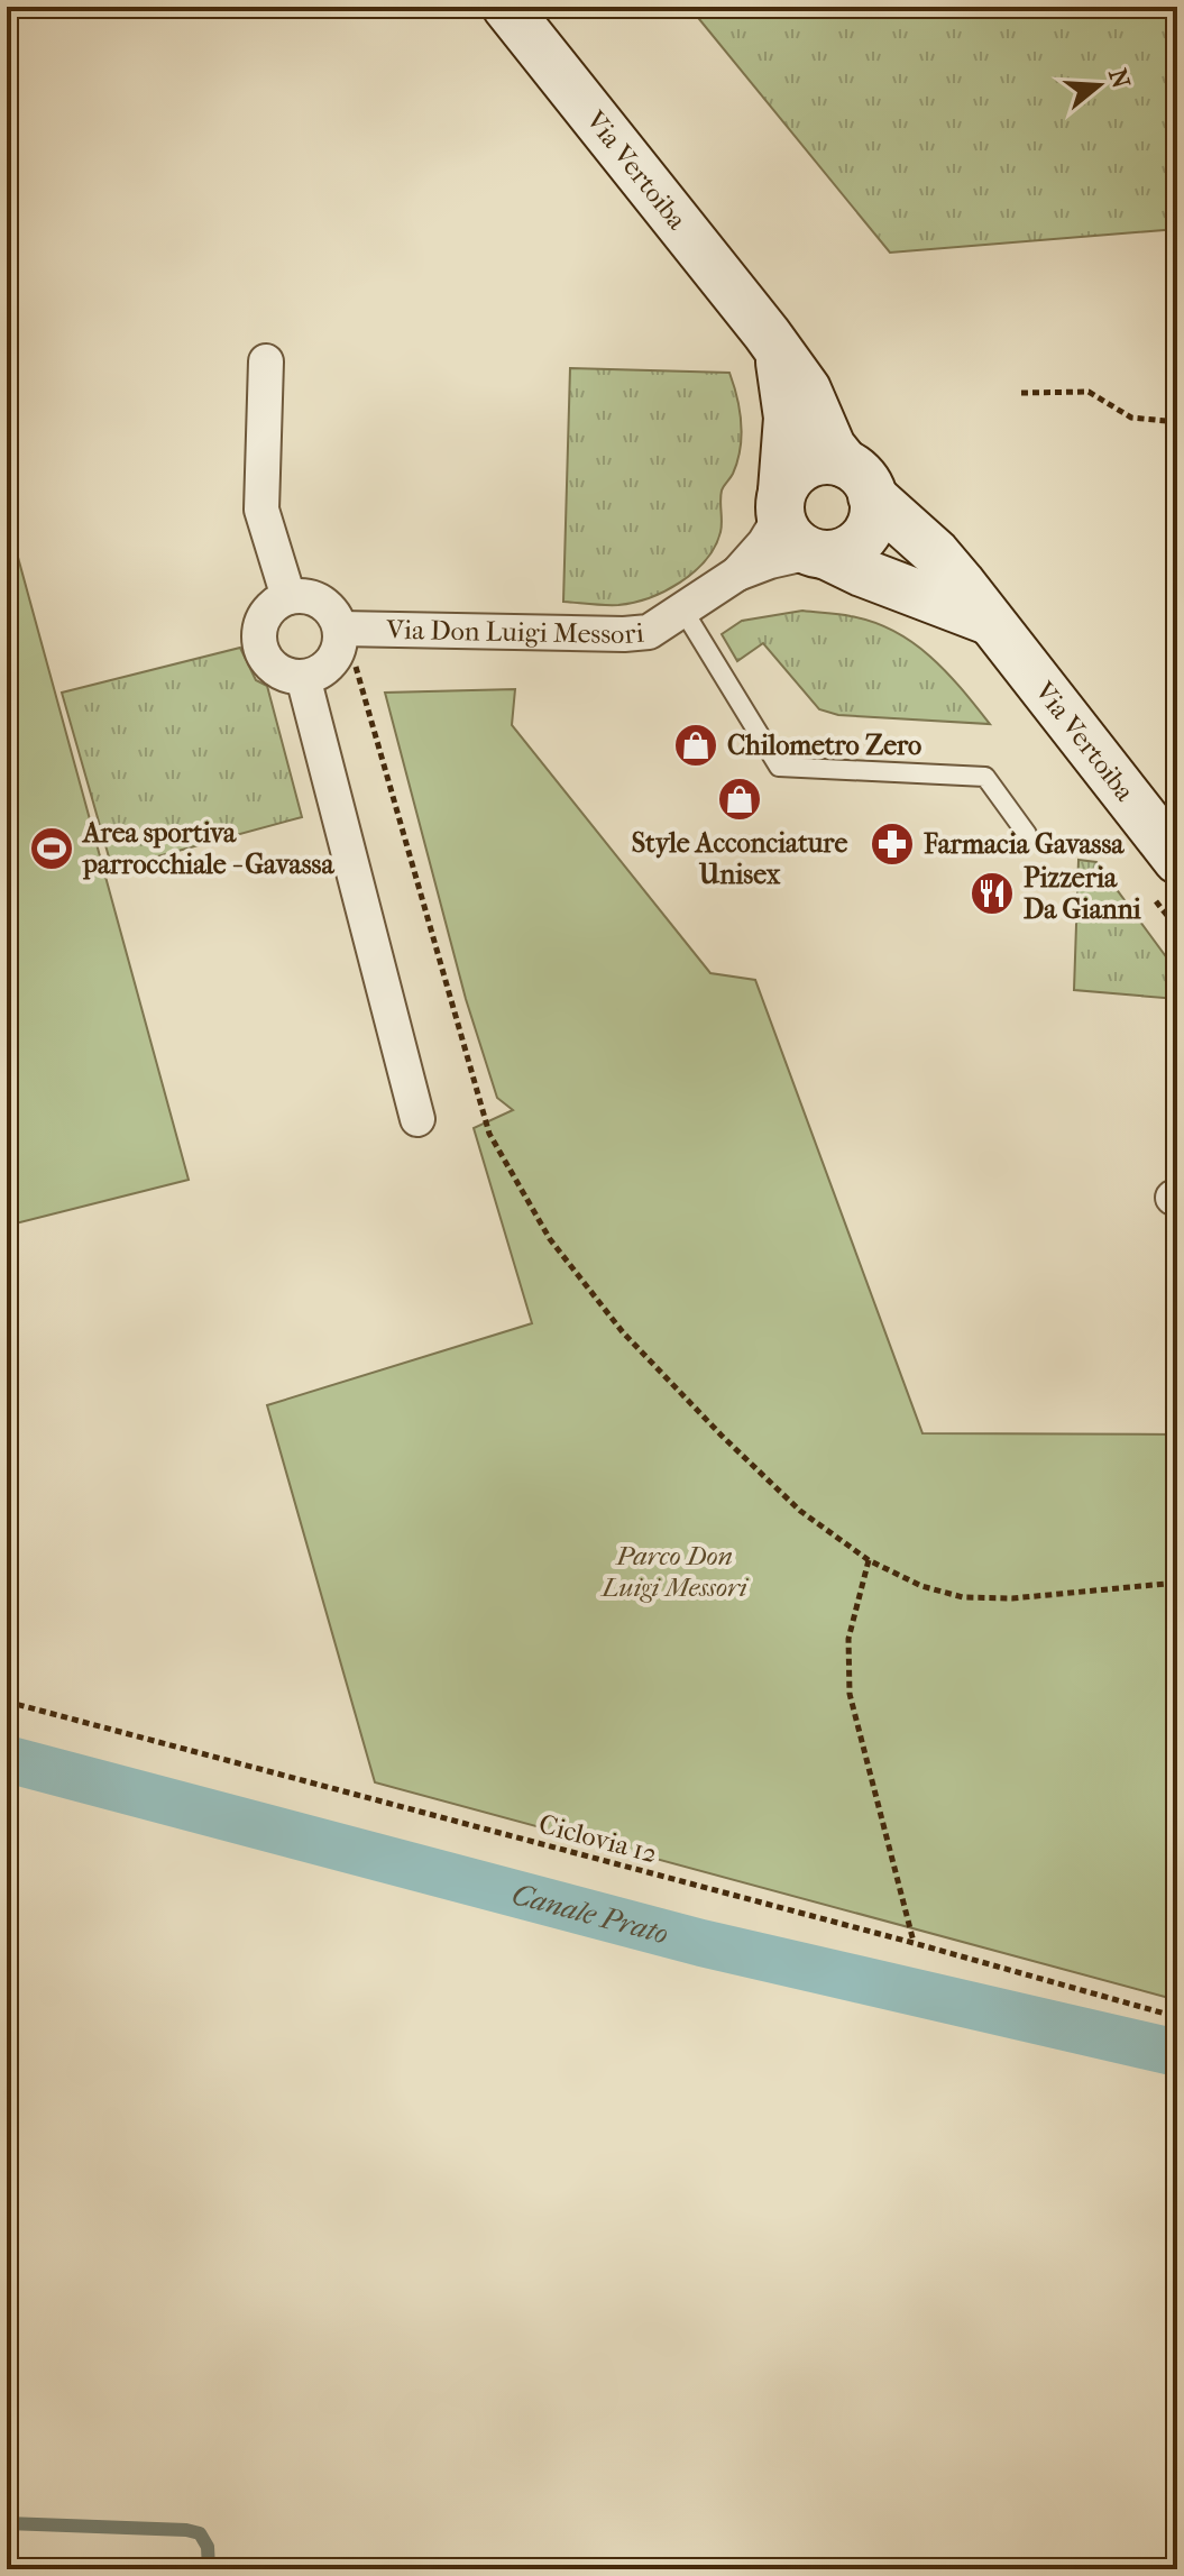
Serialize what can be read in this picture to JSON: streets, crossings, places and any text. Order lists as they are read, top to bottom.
{
  "streets": {
    "main road": ["Via Vertoiba", "Via Don Luigi Messori"],
    "path": ["Ciclovia 12"]
  },
  "crossings": [
    ["Via Vertoiba", "Via Don Luigi Messori"]
  ],
  "water": ["Canale Prato"],
  "parks": ["Parco Don Luigi Messori"],
  "places": {
    "shop": ["Chilometro Zero", "Style Acconciature Unisex"],
    "pharmacy": ["Farmacia Gavassa"],
    "sports": ["Area sportiva parrocchiale - Gavassa"],
    "restaurant": ["Pizzeria Da Gianni"]
  },
  "north": "right"
}
